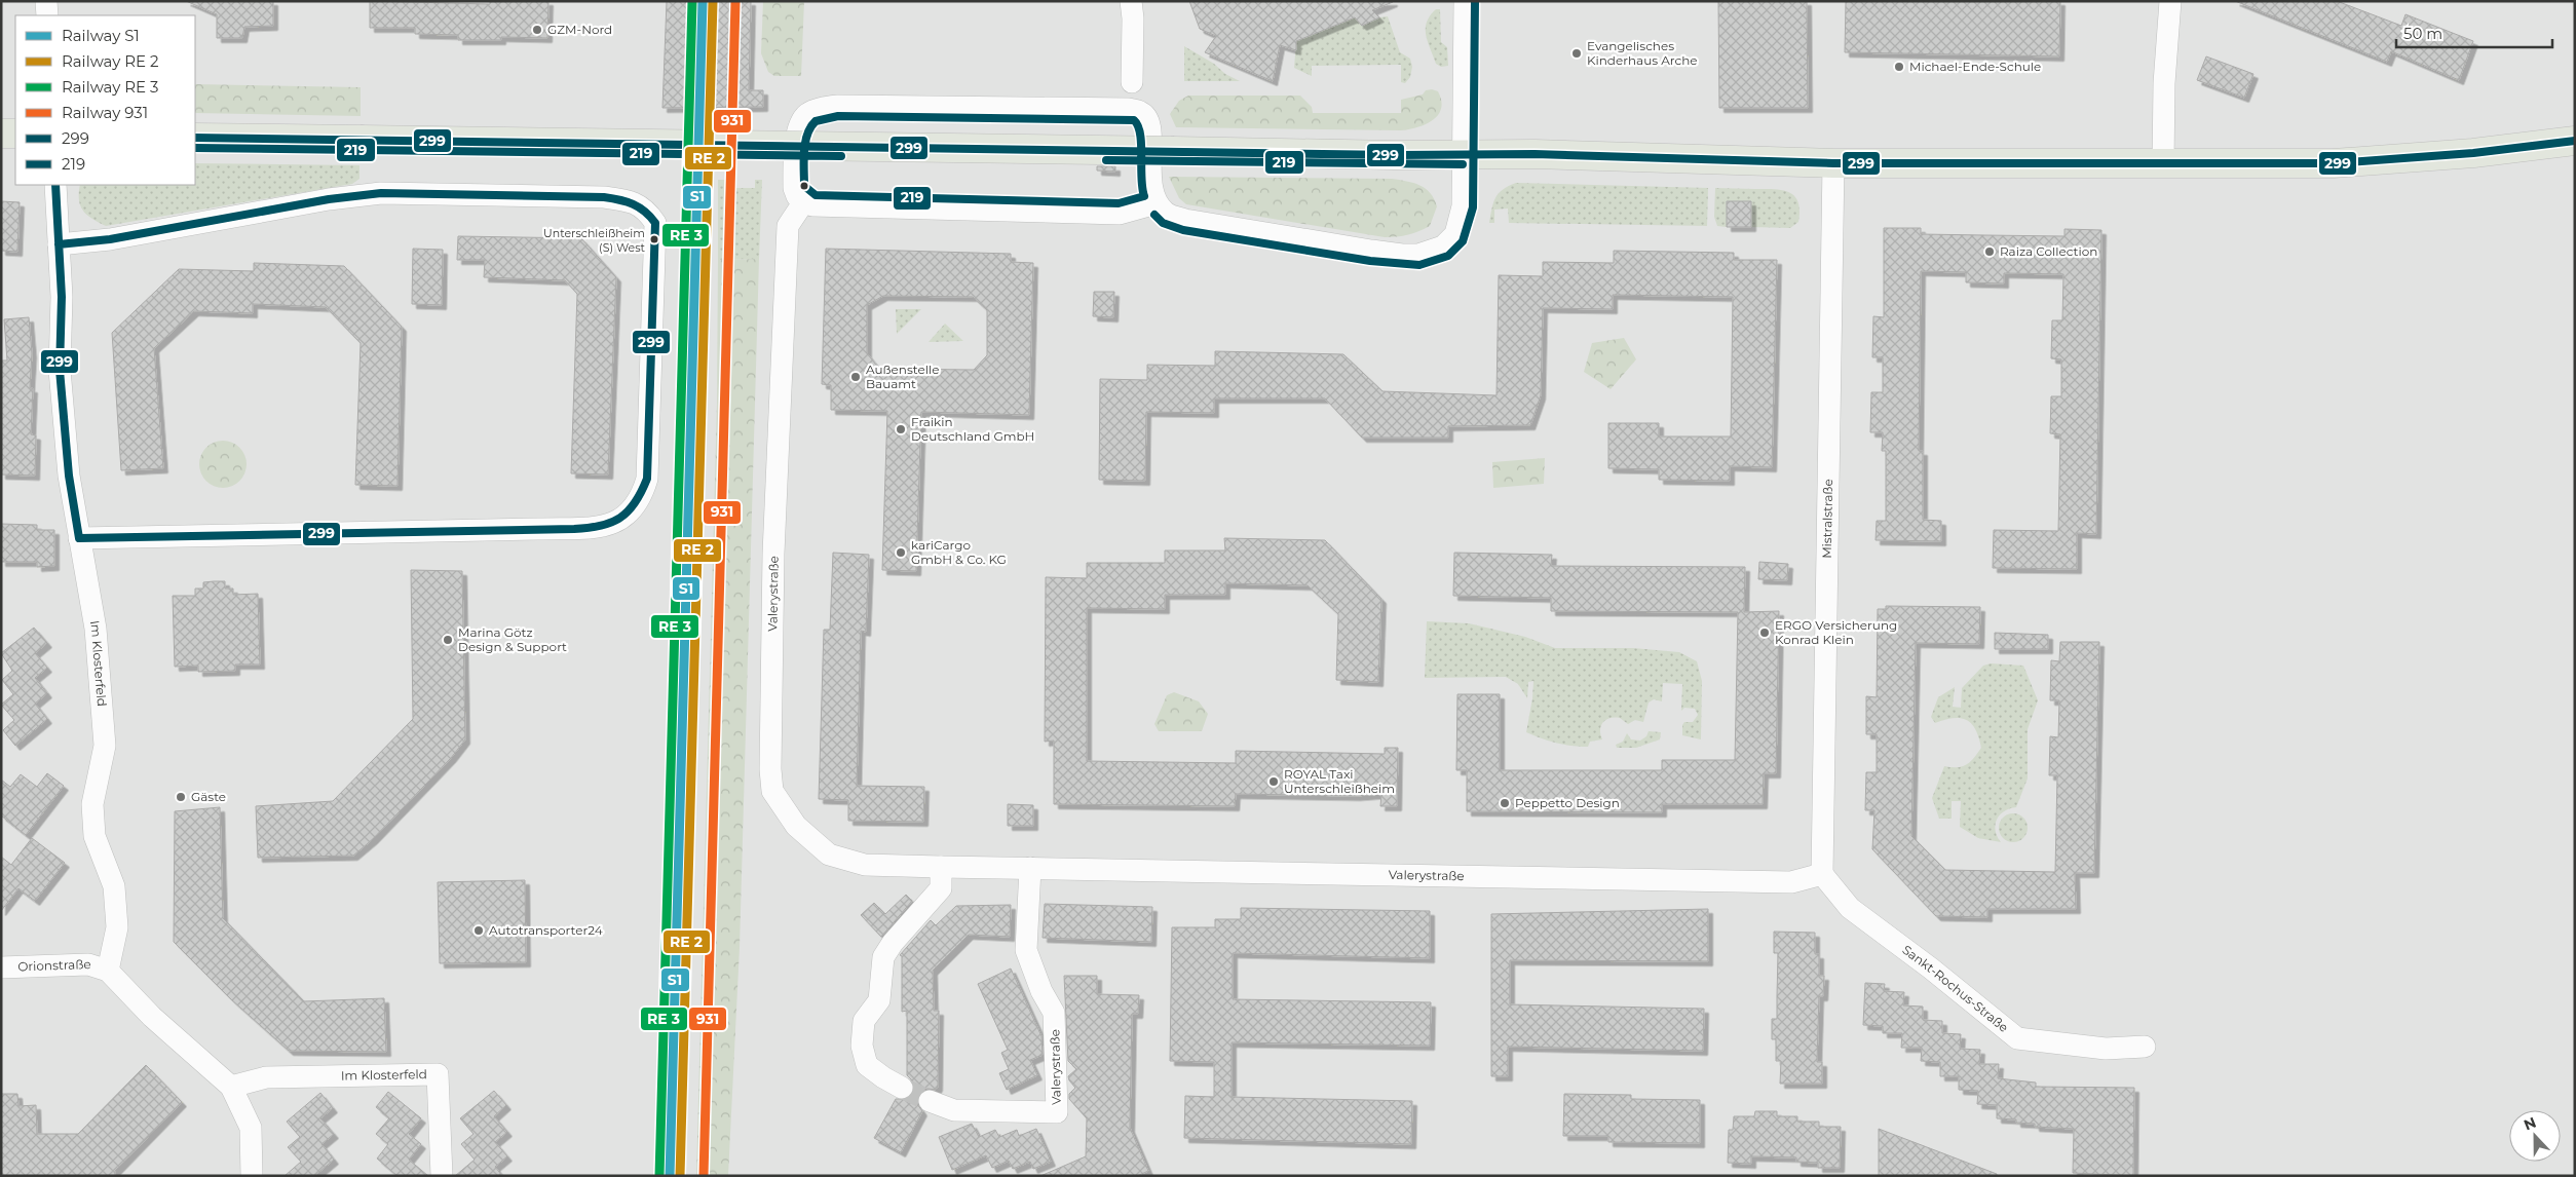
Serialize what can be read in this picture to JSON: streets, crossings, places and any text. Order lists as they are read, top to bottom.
{
  "streets": {
    "street": [
      "Mistralstraße",
      "Valerystraße",
      "Im Klosterfeld",
      "Orionstraße",
      "Sankt-Rochus-Straße"
    ]
  },
  "crossings": [
    ["Mistralstraße", "Valerystraße"],
    ["Mistralstraße", "Sankt-Rochus-Straße"],
    ["Valerystraße", "Sankt-Rochus-Straße"],
    ["Im Klosterfeld", "Orionstraße"]
  ],
  "places": [
    "GZM-Nord",
    "Evangelisches Kinderhaus Arche",
    "Michael-Ende-Schule",
    "Unterschleißheim (S) West",
    "Raiza Collection",
    "Außenstelle Bauamt",
    "Fraikin Deutschland GmbH",
    "kariCargo GmbH & Co. KG",
    "ERGO Versicherung Konrad Klein",
    "Marina Götz Design & Support",
    "ROYAL Taxi Unterschleißheim",
    "Gäste",
    "Peppetto Design",
    "Autotransporter24"
  ],
  "lines": [
    "rail line S1",
    "transit line 219",
    "rail line 931",
    "transit line 299"
  ],
  "legend": [
    "Railway S1",
    "Railway RE 2",
    "Railway RE 3",
    "Railway 931",
    "299",
    "219"
  ],
  "scale_bar": "50 m",
  "north": "top"
}
